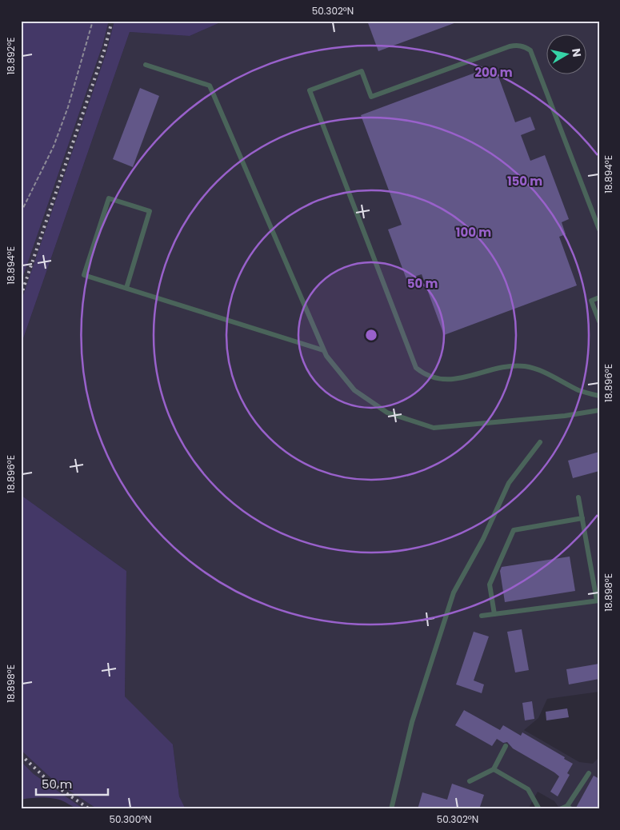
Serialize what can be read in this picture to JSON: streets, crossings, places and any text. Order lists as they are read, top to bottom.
{
  "scale_bar": "50 m",
  "north": "right",
  "coordinates": [
    "50.302°N",
    "18.892°E",
    "18.894°E",
    "18.896°E",
    "18.898°E",
    "50.300°N"
  ],
  "rings": [
    "200 m",
    "150 m",
    "100 m",
    "50 m"
  ]
}
